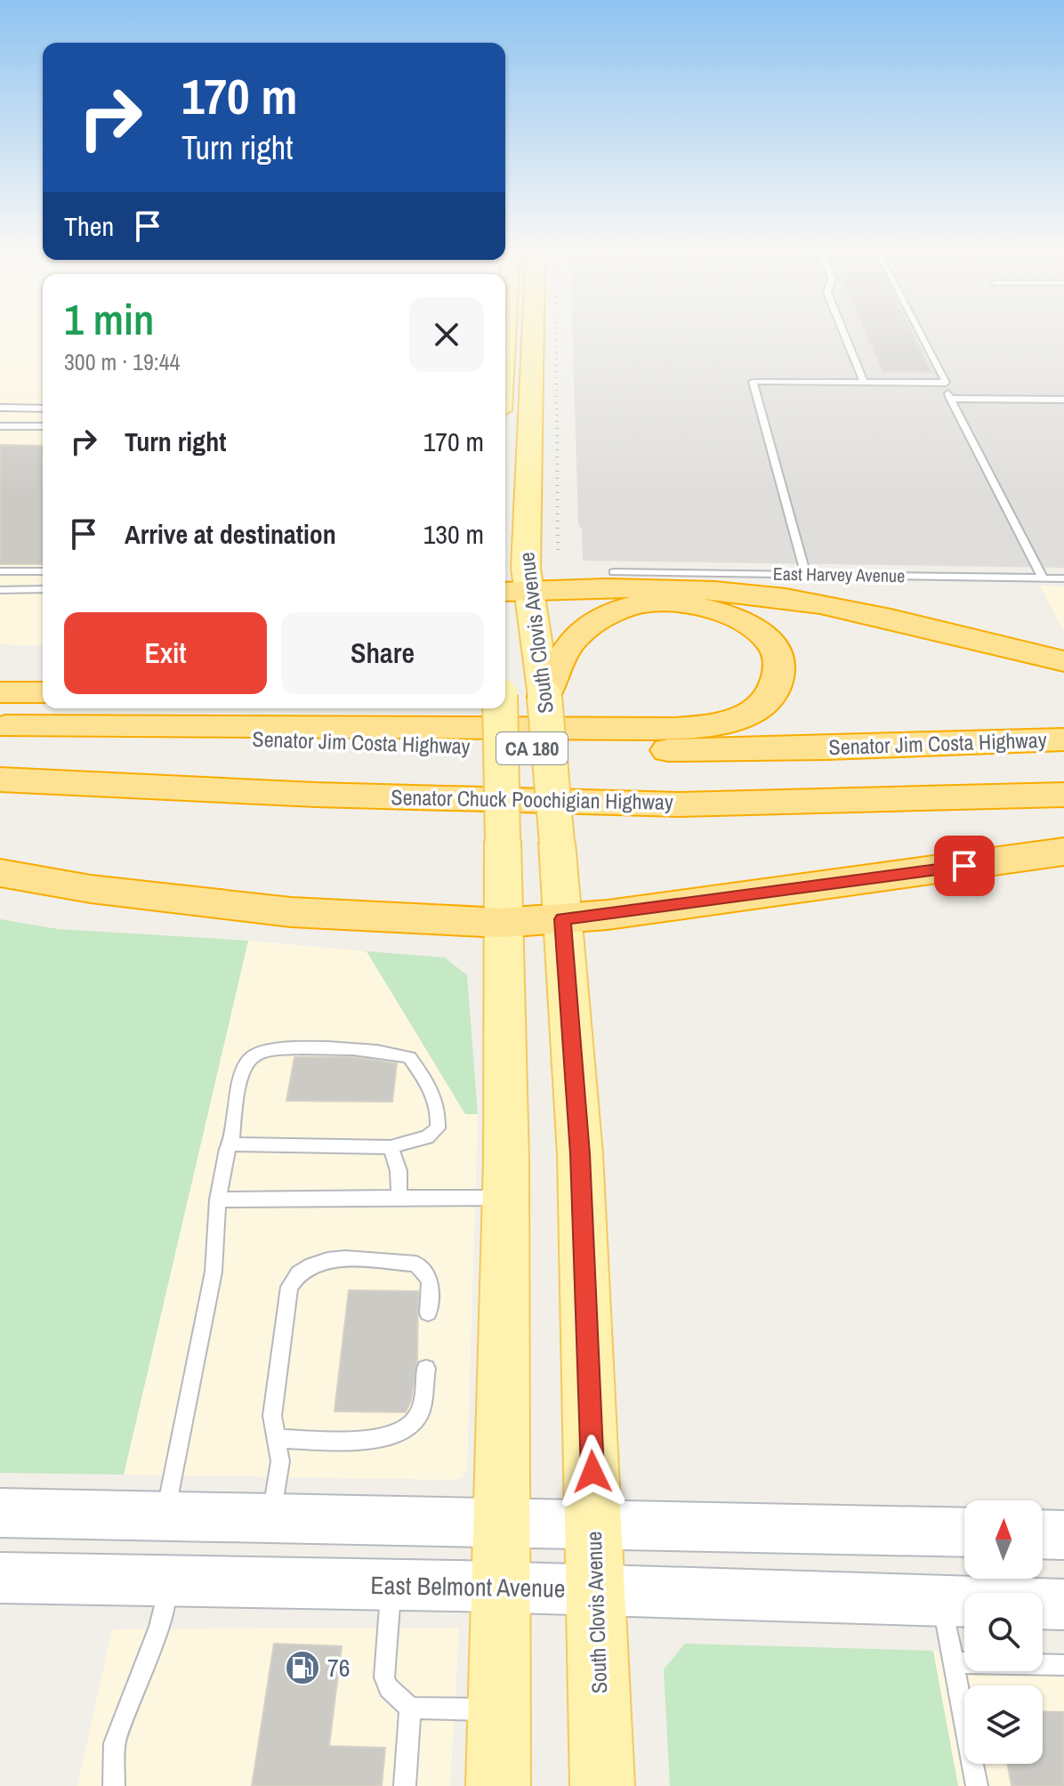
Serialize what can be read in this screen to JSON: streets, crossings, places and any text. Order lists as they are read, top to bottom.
{
  "streets": {
    "highway": ["Senator Jim Costa Highway", "CA 180", "Senator Chuck Poochigian Highway"],
    "main road": ["South Clovis Avenue", "East Belmont Avenue"],
    "lane": ["East Harvey Avenue"]
  },
  "crossings": [
    ["South Clovis Avenue", "East Belmont Avenue"]
  ],
  "places": {
    "fuel station": ["76"]
  },
  "north": "top",
  "page": {
    "turn": ["170 m", "Turn right"],
    "then": "Then",
    "heading": ["1 min", "300 m · 19:44"],
    "list": [
      {
        "name": "Turn right",
        "value": "170 m"
      },
      {
        "name": "Arrive at destination",
        "value": "130 m"
      }
    ],
    "buttons": ["Exit", "Share"]
  }
}
